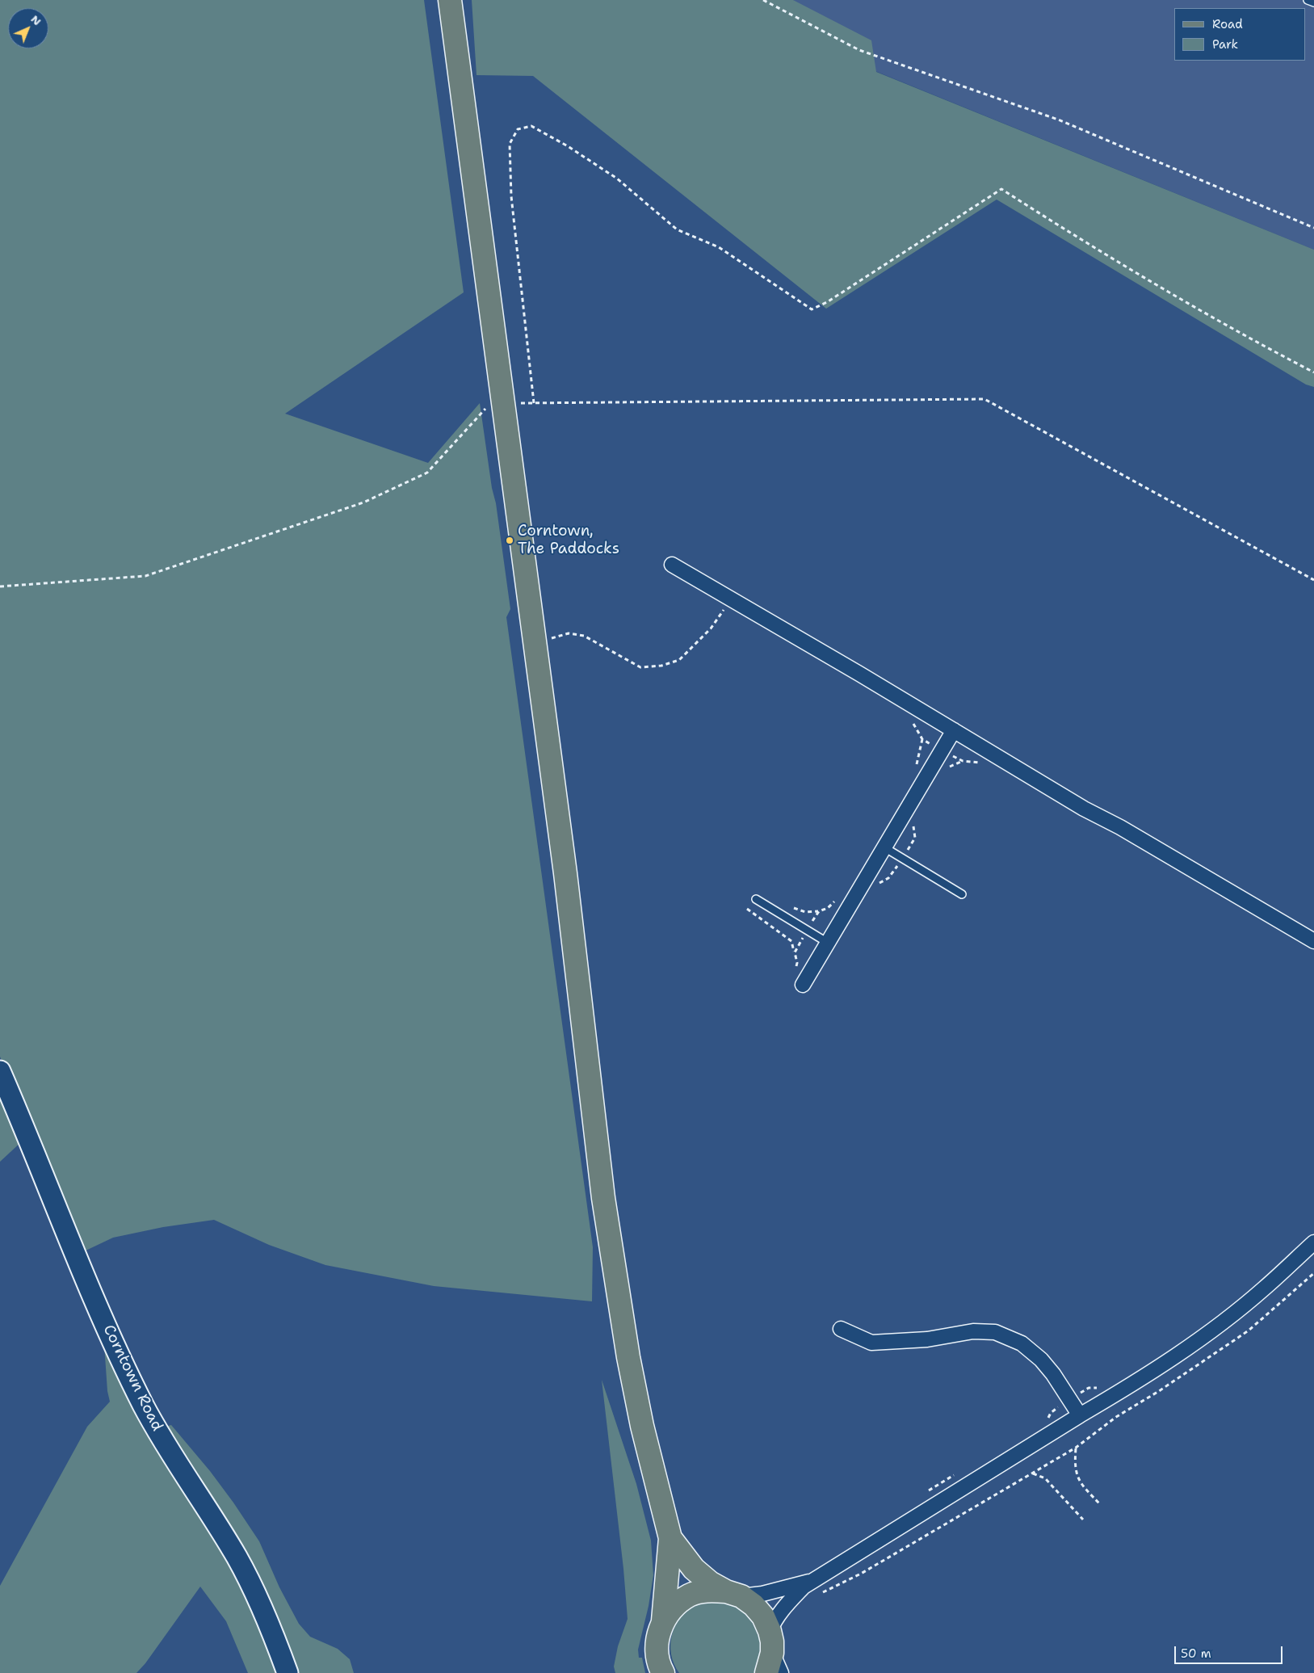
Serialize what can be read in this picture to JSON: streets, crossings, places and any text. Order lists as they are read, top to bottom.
{
  "streets": {
    "main road": ["Corntown Road"]
  },
  "places": ["Corntown, The Paddocks"],
  "legend": ["Road", "Park"],
  "scale_bar": "50 m",
  "north": "top right"
}
